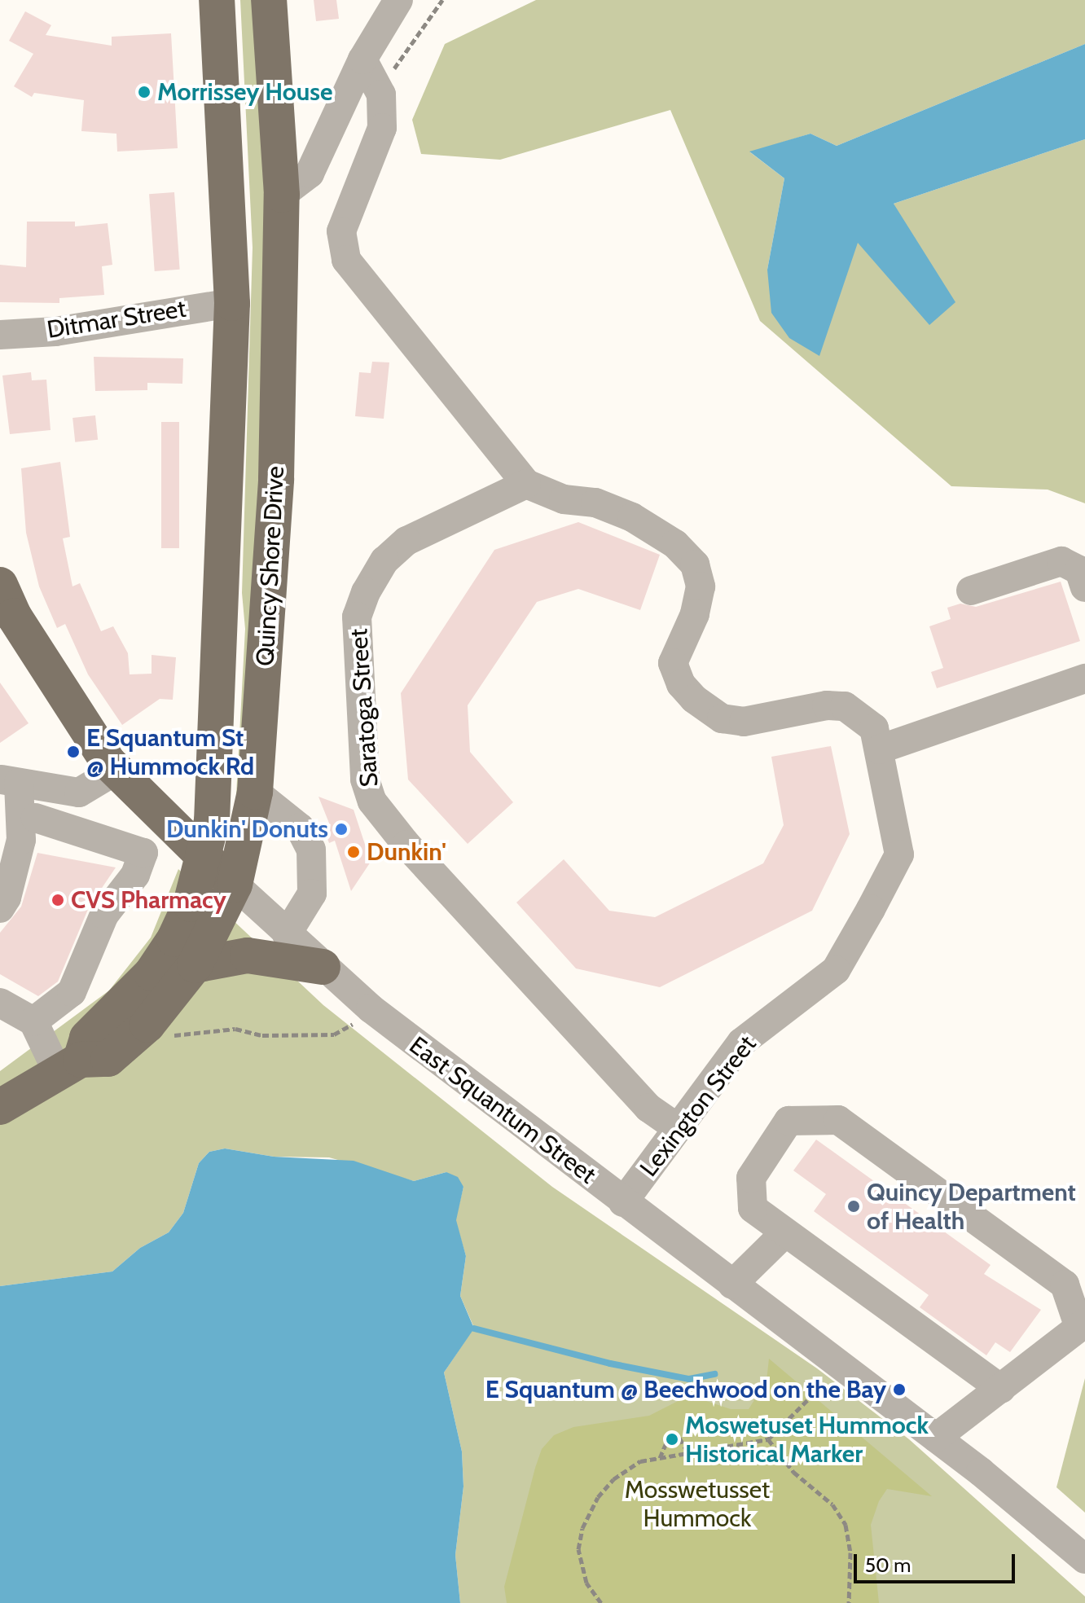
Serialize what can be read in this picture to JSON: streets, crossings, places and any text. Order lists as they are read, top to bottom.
{
  "streets": {
    "main road": ["Quincy Shore Drive", "East Squantum Street"],
    "street": ["Ditmar Street", "Saratoga Street", "Lexington Street"]
  },
  "crossings": [
    ["Ditmar Street", "Quincy Shore Drive"],
    ["Quincy Shore Drive", "East Squantum Street"],
    ["Saratoga Street", "Lexington Street"],
    ["Lexington Street", "East Squantum Street"]
  ],
  "parks": ["Mosswetusset Hummock"],
  "places": [
    "Morrissey House",
    "E Squantum St @ Hummock Rd",
    "Dunkin' Donuts",
    "Dunkin'",
    "CVS Pharmacy",
    "Quincy Department of Health",
    "E Squantum @ Beechwood on the Bay",
    "Moswetuset Hummock Historical Marker"
  ],
  "scale_bar": "50 m"
}
